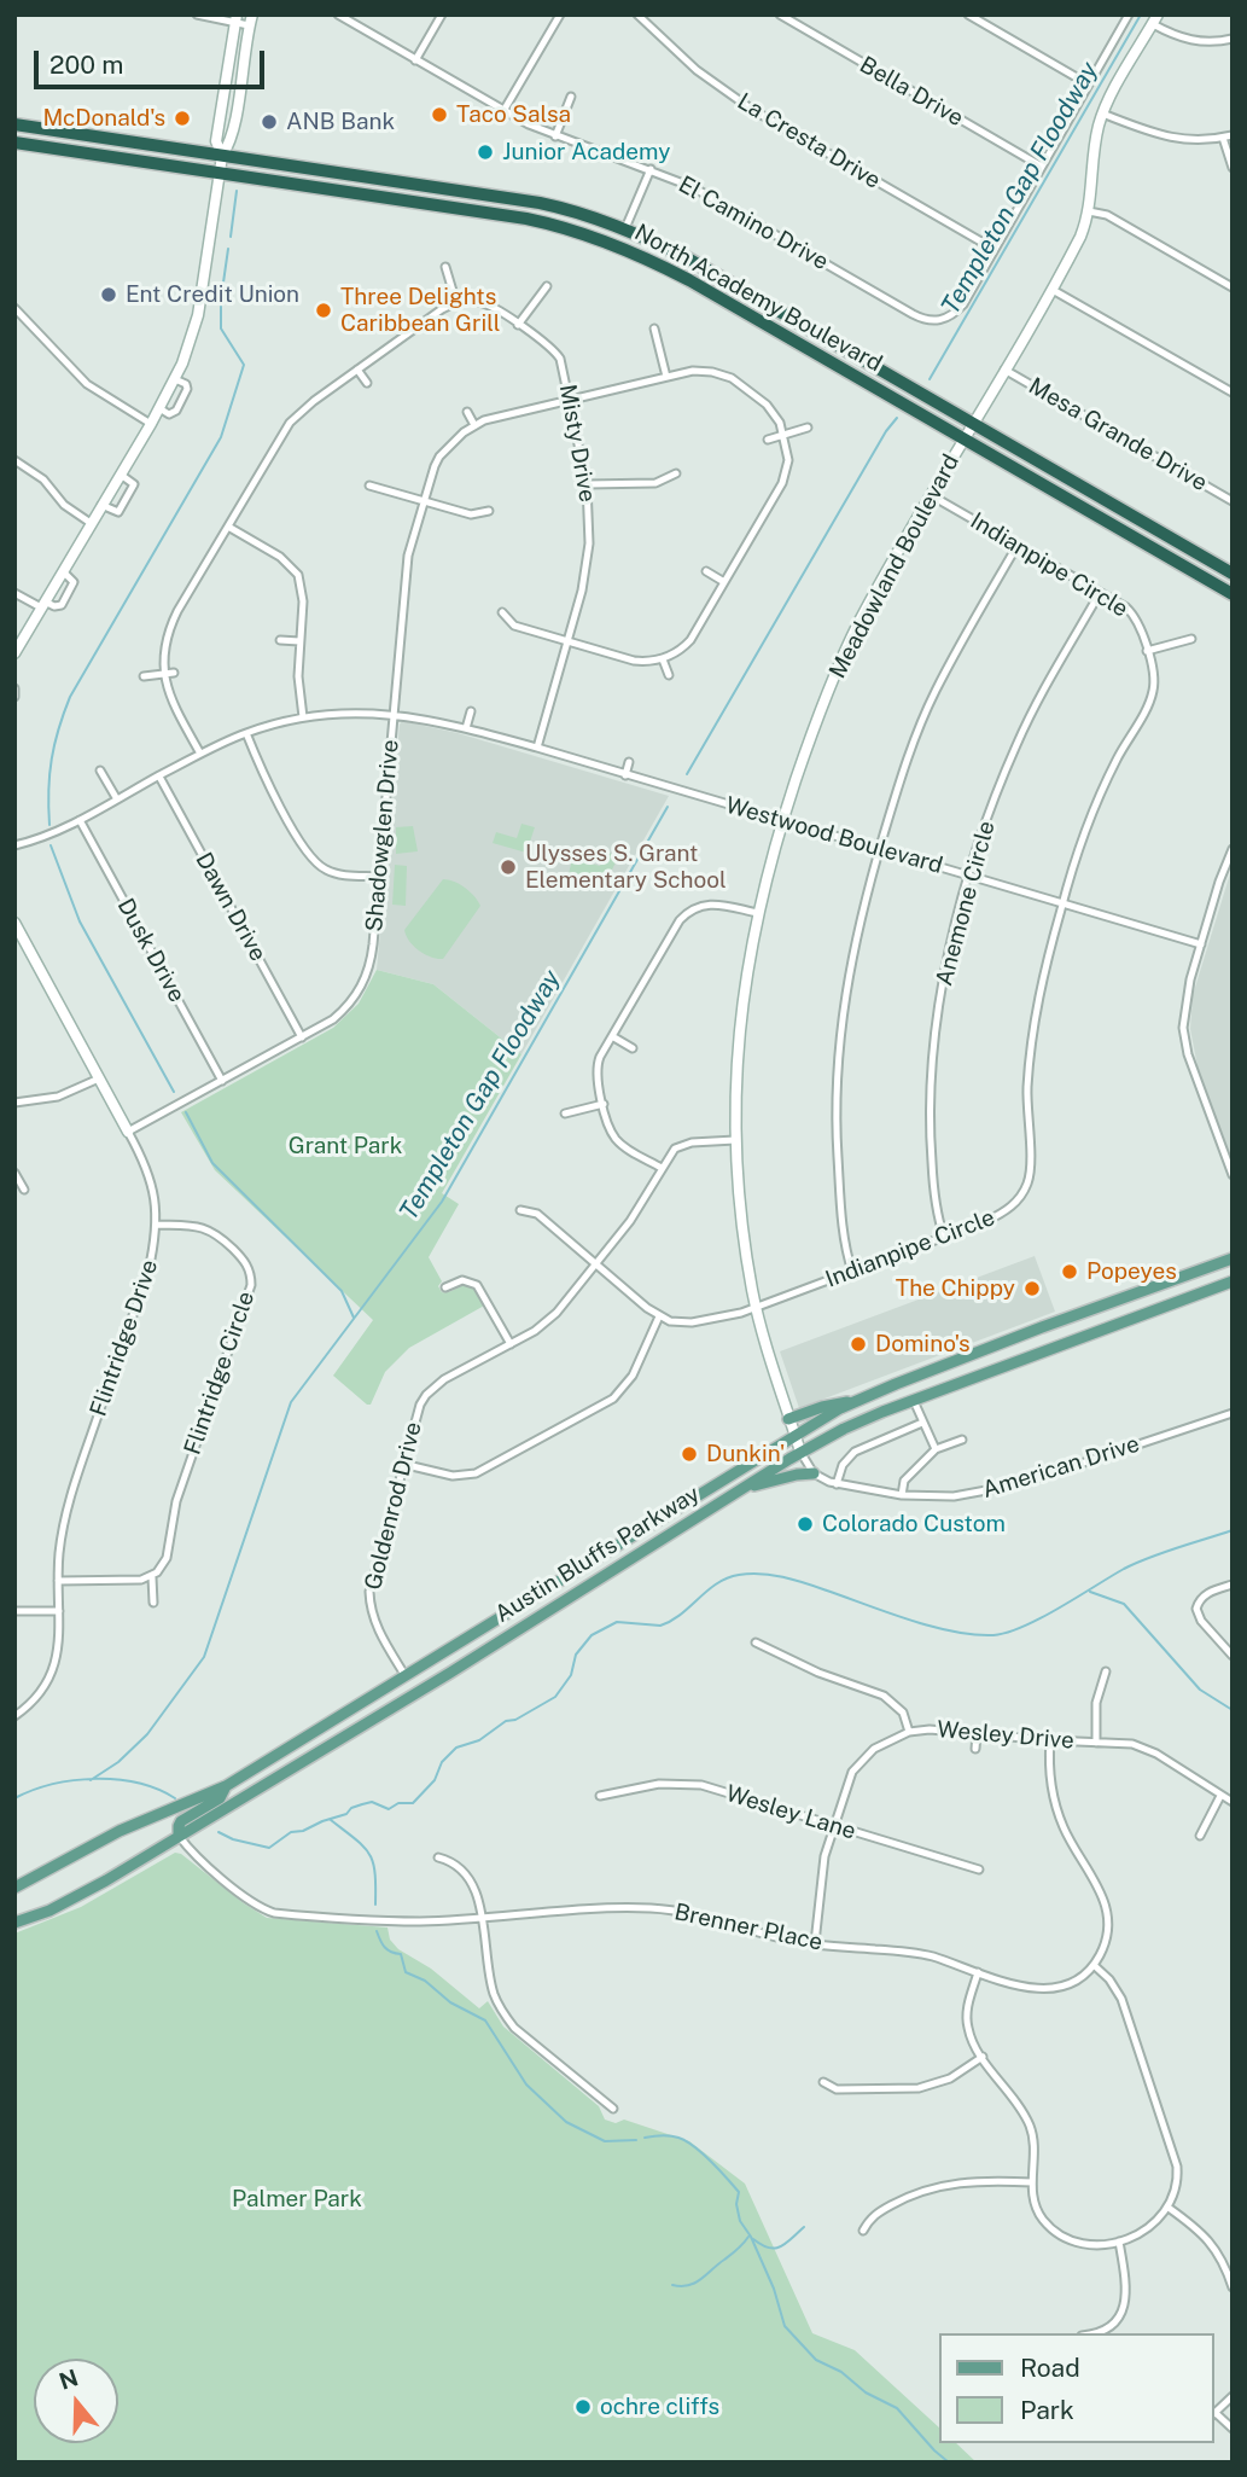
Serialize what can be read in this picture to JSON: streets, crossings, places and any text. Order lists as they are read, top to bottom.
{
  "streets": {
    "highway": ["North Academy Boulevard"],
    "main road": ["Austin Bluffs Parkway"],
    "street": [
      "Bella Drive",
      "La Cresta Drive",
      "El Camino Drive",
      "Mesa Grande Drive",
      "Misty Drive",
      "Indianpipe Circle",
      "Meadowland Boulevard",
      "Shadowglen Drive",
      "Westwood Boulevard",
      "Anemone Circle",
      "Dawn Drive",
      "Dusk Drive",
      "Flintridge Drive",
      "Flintridge Circle",
      "American Drive",
      "Goldenrod Drive",
      "Wesley Drive",
      "Wesley Lane",
      "Brenner Place"
    ]
  },
  "crossings": [
    ["La Cresta Drive", "El Camino Drive"],
    ["North Academy Boulevard", "Meadowland Boulevard"],
    ["Mesa Grande Drive", "Meadowland Boulevard"],
    ["Misty Drive", "Shadowglen Drive"],
    ["Misty Drive", "Westwood Boulevard"],
    ["Indianpipe Circle", "Meadowland Boulevard"],
    ["Indianpipe Circle", "Westwood Boulevard"],
    ["Indianpipe Circle", "Anemone Circle"],
    ["Meadowland Boulevard", "Westwood Boulevard"],
    ["Meadowland Boulevard", "Goldenrod Drive"],
    ["Meadowland Boulevard", "Austin Bluffs Parkway"],
    ["Shadowglen Drive", "Westwood Boulevard"],
    ["Shadowglen Drive", "Dawn Drive"],
    ["Shadowglen Drive", "Dusk Drive"],
    ["Shadowglen Drive", "Flintridge Drive"],
    ["Westwood Boulevard", "Anemone Circle"],
    ["Westwood Boulevard", "Dawn Drive"],
    ["Westwood Boulevard", "Dusk Drive"],
    ["Flintridge Drive", "Flintridge Circle"],
    ["Goldenrod Drive", "Austin Bluffs Parkway"],
    ["Austin Bluffs Parkway", "Brenner Place"],
    ["Wesley Drive", "Wesley Lane"],
    ["Wesley Drive", "Brenner Place"]
  ],
  "water": ["Templeton Gap Floodway"],
  "parks": ["Grant Park", "Palmer Park"],
  "places": [
    "Taco Salsa",
    "McDonald's",
    "ANB Bank",
    "Junior Academy",
    "Ent Credit Union",
    "Three Delights Caribbean Grill",
    "Ulysses S. Grant Elementary School",
    "Popeyes",
    "The Chippy",
    "Domino's",
    "Dunkin'",
    "Colorado Custom",
    "ochre cliffs"
  ],
  "legend": ["Road", "Park"],
  "scale_bar": "200 m",
  "north": "top"
}
